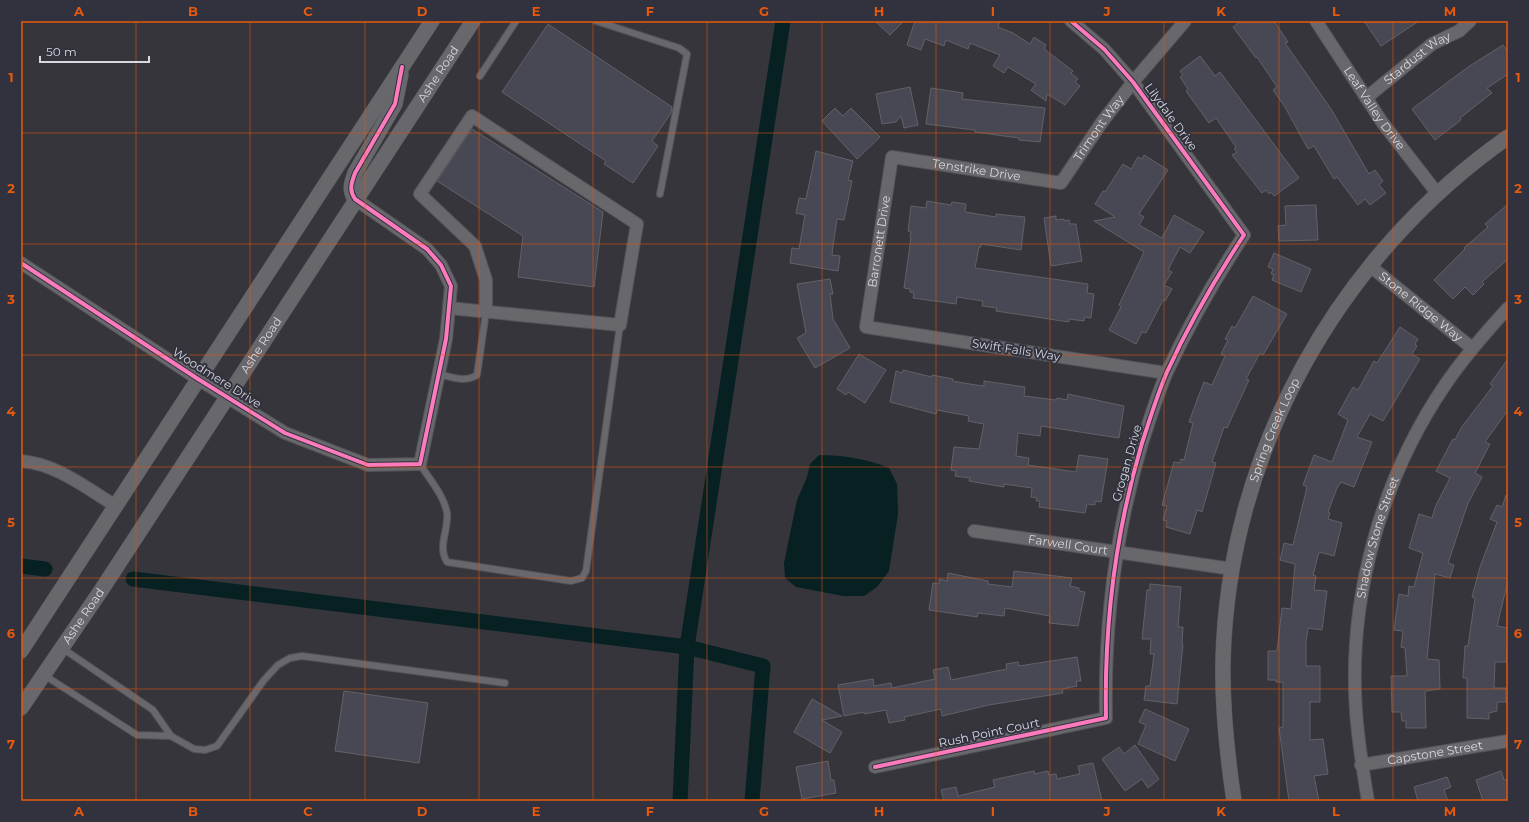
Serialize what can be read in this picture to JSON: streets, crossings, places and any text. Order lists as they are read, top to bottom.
{
  "streets": {
    "street": [
      "Stardust Way",
      "Ashe Road",
      "Leaf Valley Drive",
      "Lilydale Drive",
      "Trimont Way",
      "Tenstrike Drive",
      "Barronett Drive",
      "Stone Ridge Way",
      "Swift Falls Way",
      "Woodmere Drive",
      "Spring Creek Loop",
      "Grogan Drive",
      "Shadow Stone Street",
      "Farwell Court",
      "Rush Point Court",
      "Capstone Street"
    ]
  },
  "crossings": [
    ["Stardust Way", "Leaf Valley Drive"],
    ["Ashe Road", "Woodmere Drive"],
    ["Leaf Valley Drive", "Spring Creek Loop"],
    ["Lilydale Drive", "Trimont Way"],
    ["Lilydale Drive", "Grogan Drive"],
    ["Trimont Way", "Tenstrike Drive"],
    ["Tenstrike Drive", "Barronett Drive"],
    ["Barronett Drive", "Swift Falls Way"],
    ["Stone Ridge Way", "Spring Creek Loop"],
    ["Stone Ridge Way", "Shadow Stone Street"],
    ["Swift Falls Way", "Grogan Drive"],
    ["Spring Creek Loop", "Farwell Court"],
    ["Grogan Drive", "Farwell Court"],
    ["Grogan Drive", "Rush Point Court"],
    ["Shadow Stone Street", "Capstone Street"]
  ],
  "scale_bar": "50 m",
  "grid": {
    "columns": [
      "A",
      "B",
      "C",
      "D",
      "E",
      "F",
      "G",
      "H",
      "I",
      "J",
      "K",
      "L",
      "M"
    ],
    "rows": [
      "1",
      "2",
      "3",
      "4",
      "5",
      "6",
      "7"
    ]
  }
}
